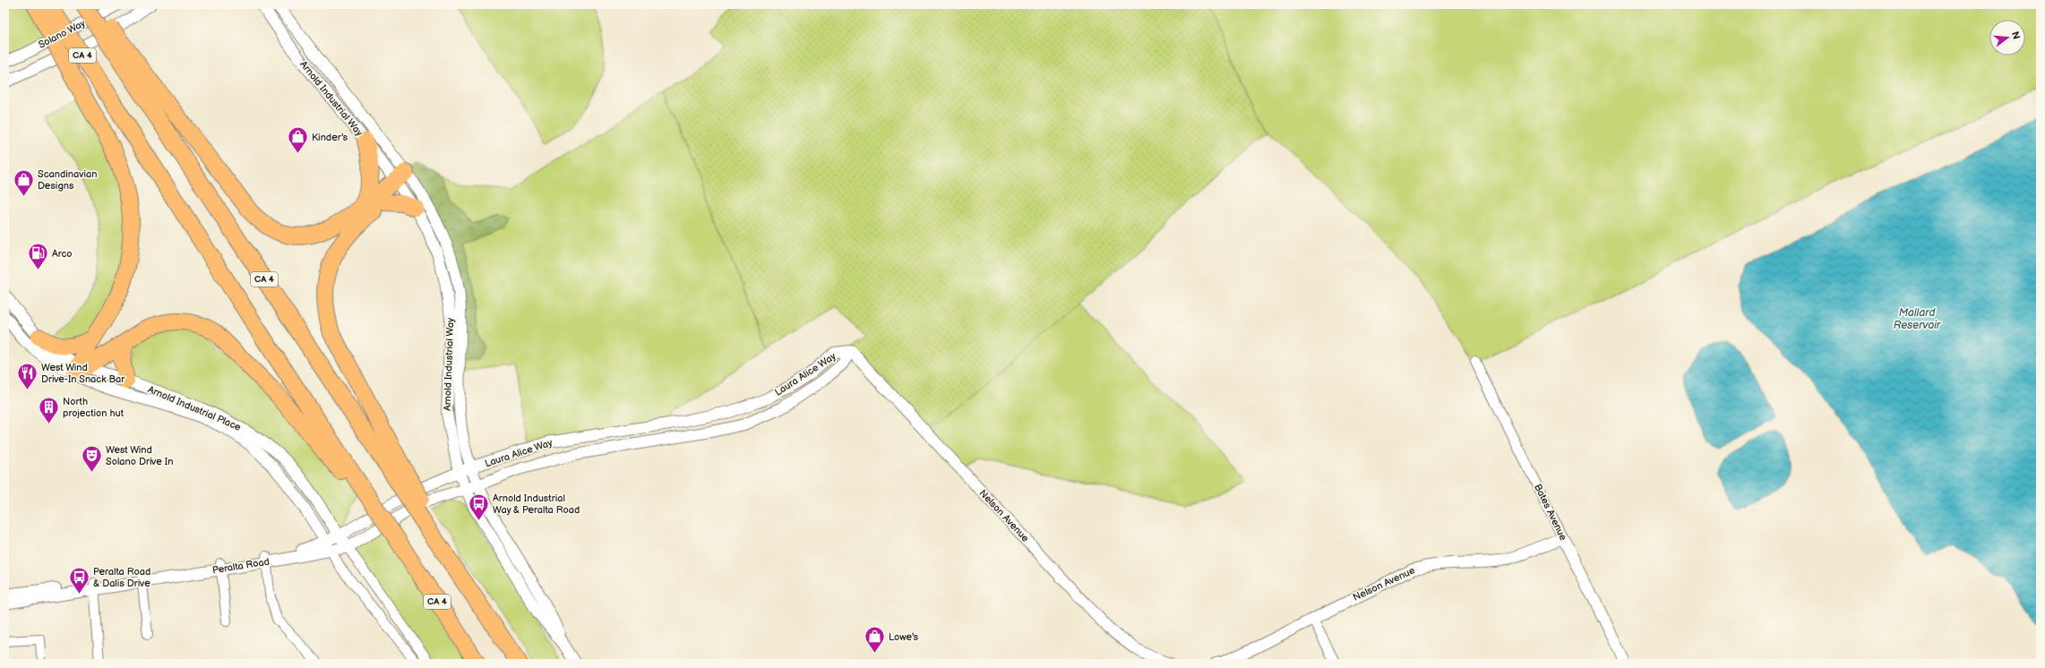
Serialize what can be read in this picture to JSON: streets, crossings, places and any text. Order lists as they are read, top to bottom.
{
  "streets": {
    "highway": ["CA 4"],
    "street": [
      "Solano Way",
      "Arnold Industrial Way",
      "Laura Alice Way",
      "Arnold Industrial Place",
      "Bates Avenue",
      "Nelson Avenue",
      "Peralta Road"
    ]
  },
  "crossings": [
    ["Arnold Industrial Way", "Laura Alice Way"],
    ["Arnold Industrial Way", "Peralta Road"],
    ["Laura Alice Way", "Nelson Avenue"],
    ["Laura Alice Way", "Peralta Road"],
    ["Arnold Industrial Place", "Peralta Road"],
    ["Bates Avenue", "Nelson Avenue"]
  ],
  "water": ["Mallard Reservoir"],
  "places": {
    "shop": ["Kinder's", "Scandinavian Designs", "Lowe's"],
    "fuel station": ["Arco"],
    "restaurant": ["West Wind Drive-In Snack Bar"],
    "building": ["North projection hut"],
    "theatre": ["West Wind Solano Drive In"],
    "bus stop": ["Arnold Industrial Way & Peralta Road", "Peralta Road & Dalis Drive"]
  },
  "north": "right"
}
